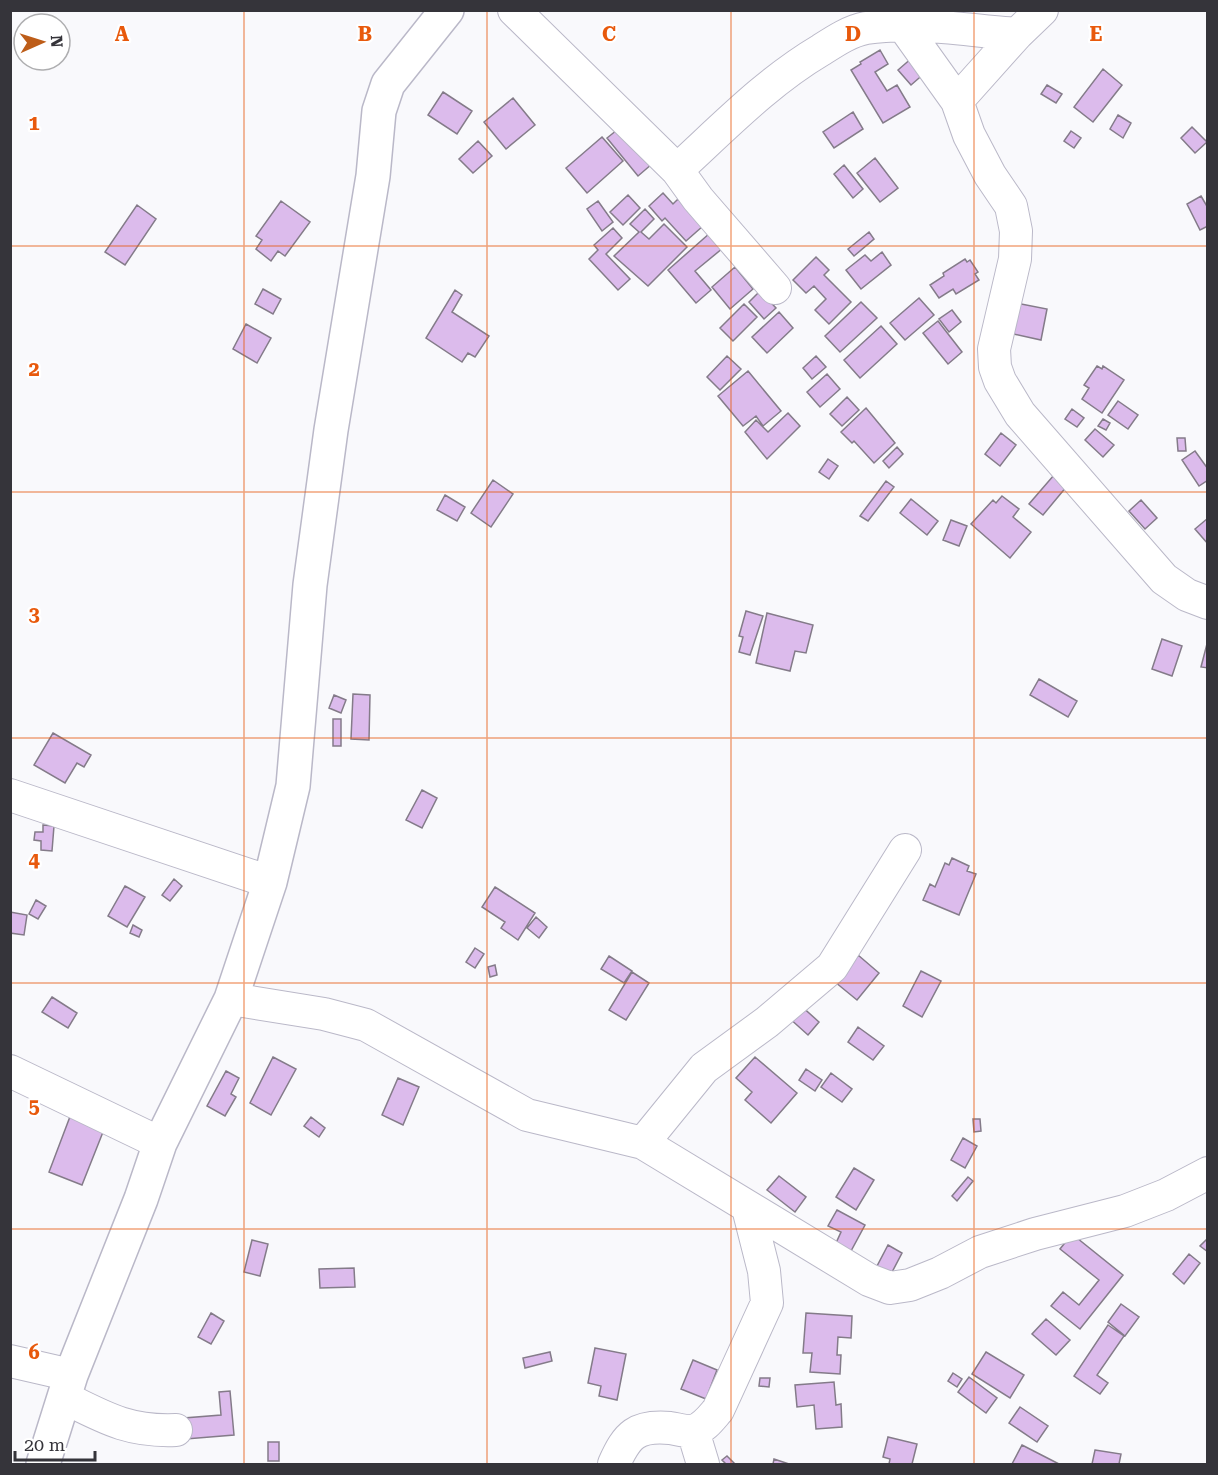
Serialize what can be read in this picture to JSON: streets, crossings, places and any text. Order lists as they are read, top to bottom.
{
  "scale_bar": "20 m",
  "north": "right",
  "grid": {
    "columns": [
      "A",
      "B",
      "C",
      "D",
      "E"
    ],
    "rows": [
      "1",
      "2",
      "3",
      "4",
      "5",
      "6"
    ]
  }
}
